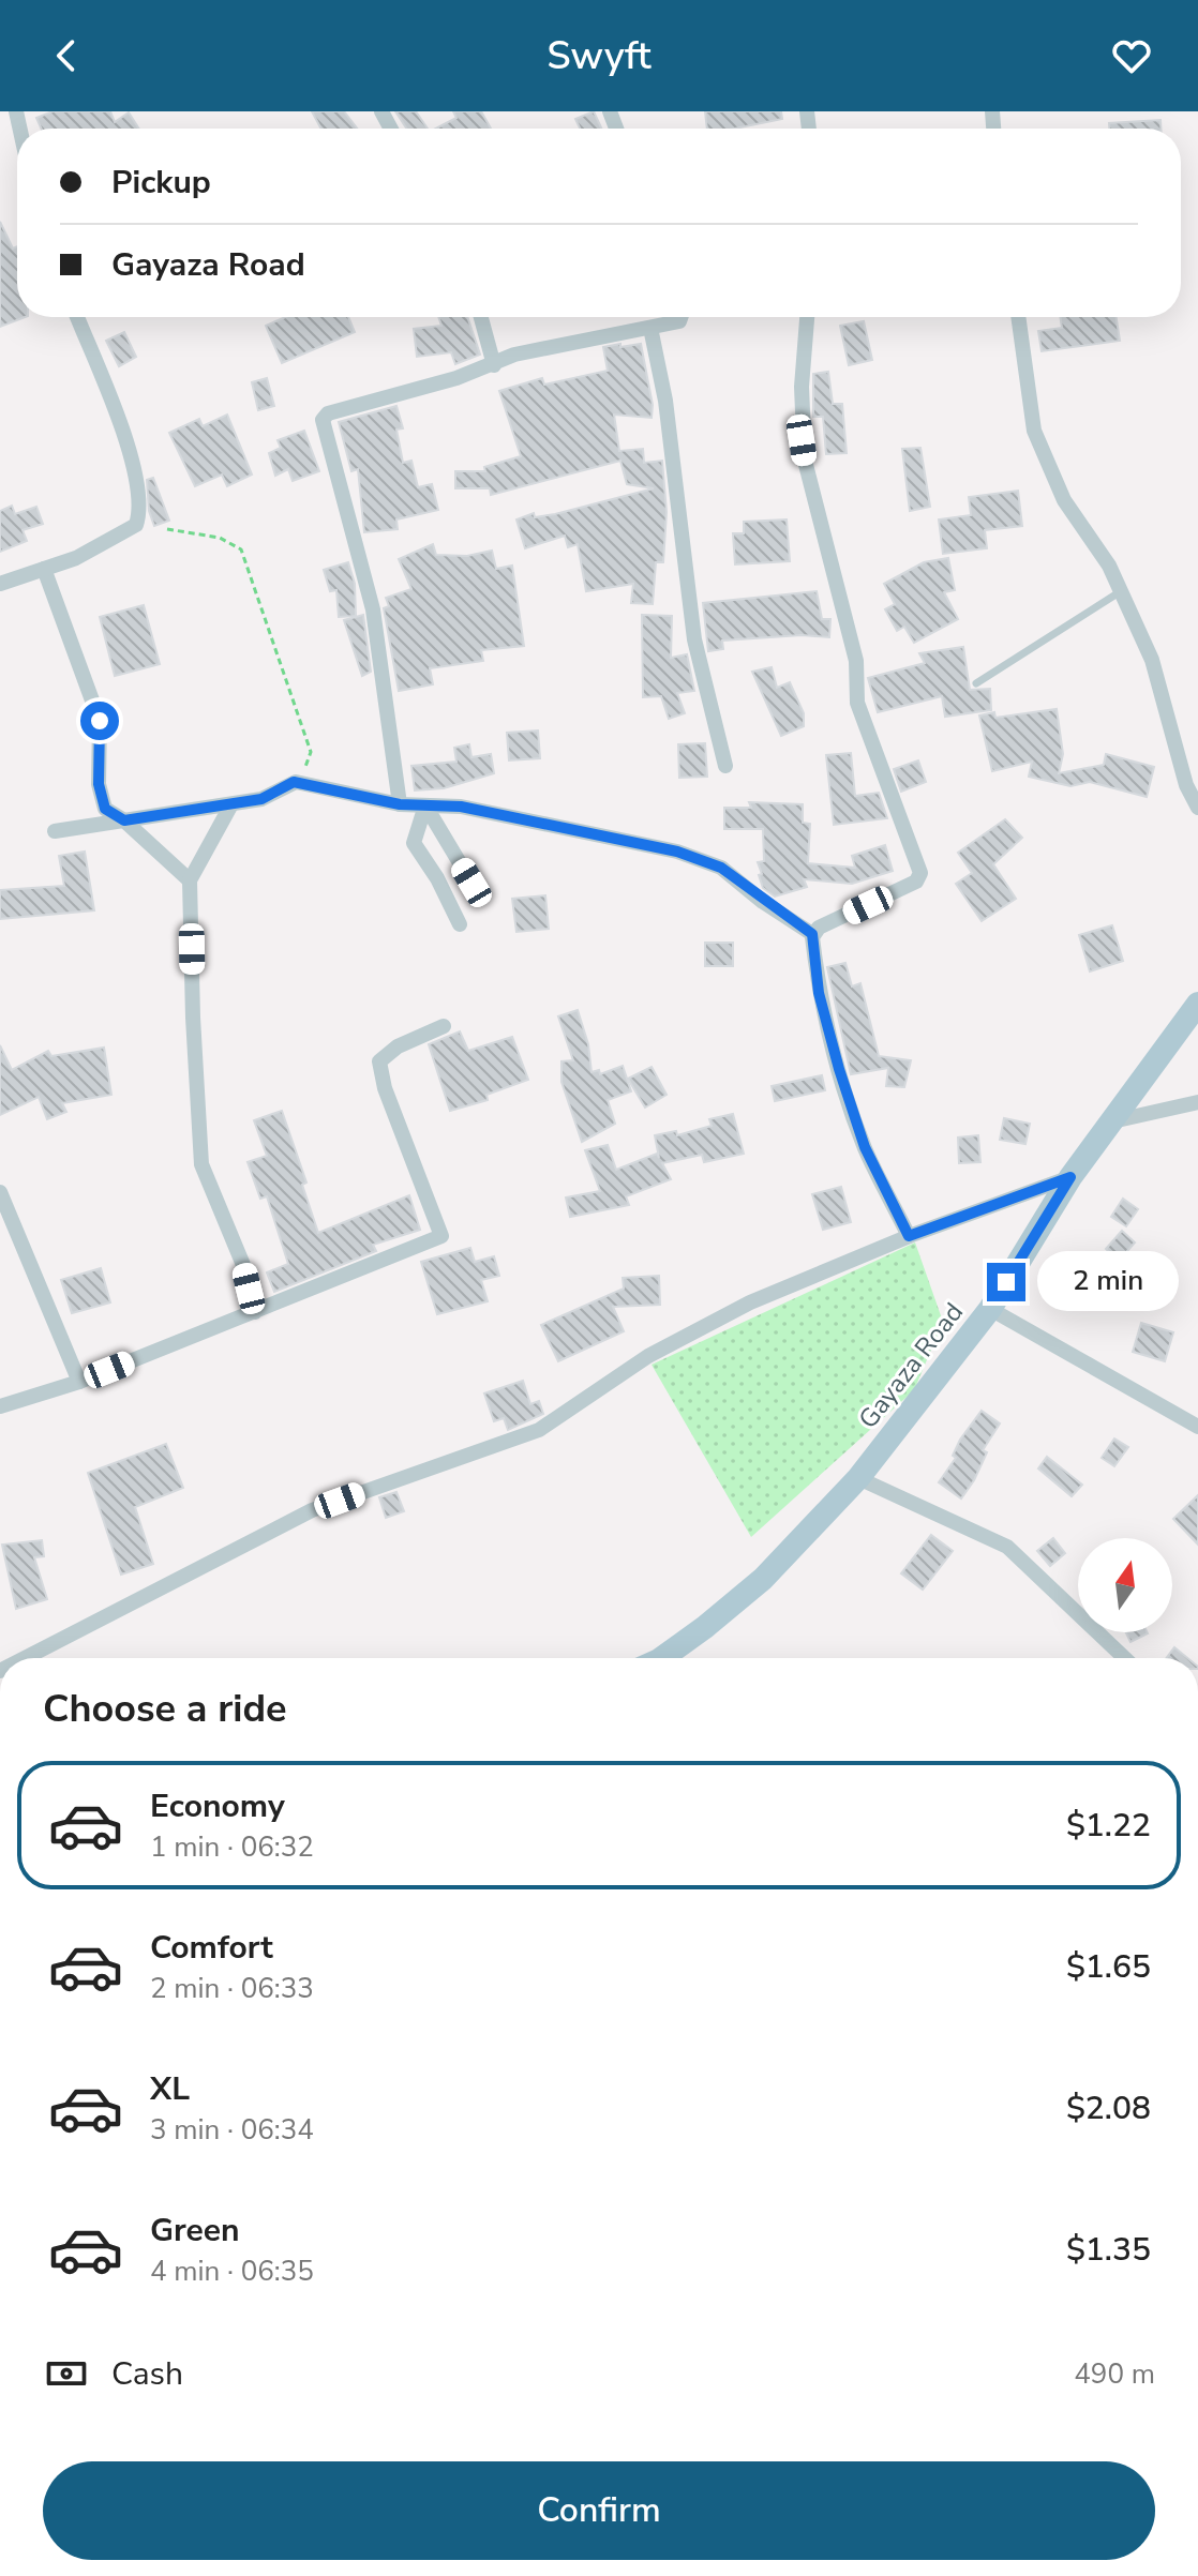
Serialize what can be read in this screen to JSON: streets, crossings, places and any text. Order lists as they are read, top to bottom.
{
  "streets": {
    "main road": ["Gayaza Road"]
  },
  "north": "top",
  "page": {
    "header": "Swyft",
    "banner": ["Pickup", "Gayaza Road"],
    "bubble": "2 min",
    "heading": "Choose a ride",
    "list": [
      {
        "name": "Economy",
        "note": "1 min · 06:32",
        "value": "$1.22"
      },
      {
        "name": "Comfort",
        "note": "2 min · 06:33",
        "value": "$1.65"
      },
      {
        "name": "XL",
        "note": "3 min · 06:34",
        "value": "$2.08"
      },
      {
        "name": "Green",
        "note": "4 min · 06:35",
        "value": "$1.35"
      }
    ],
    "pay": ["Cash", "490 m"],
    "buttons": "Confirm"
  }
}
